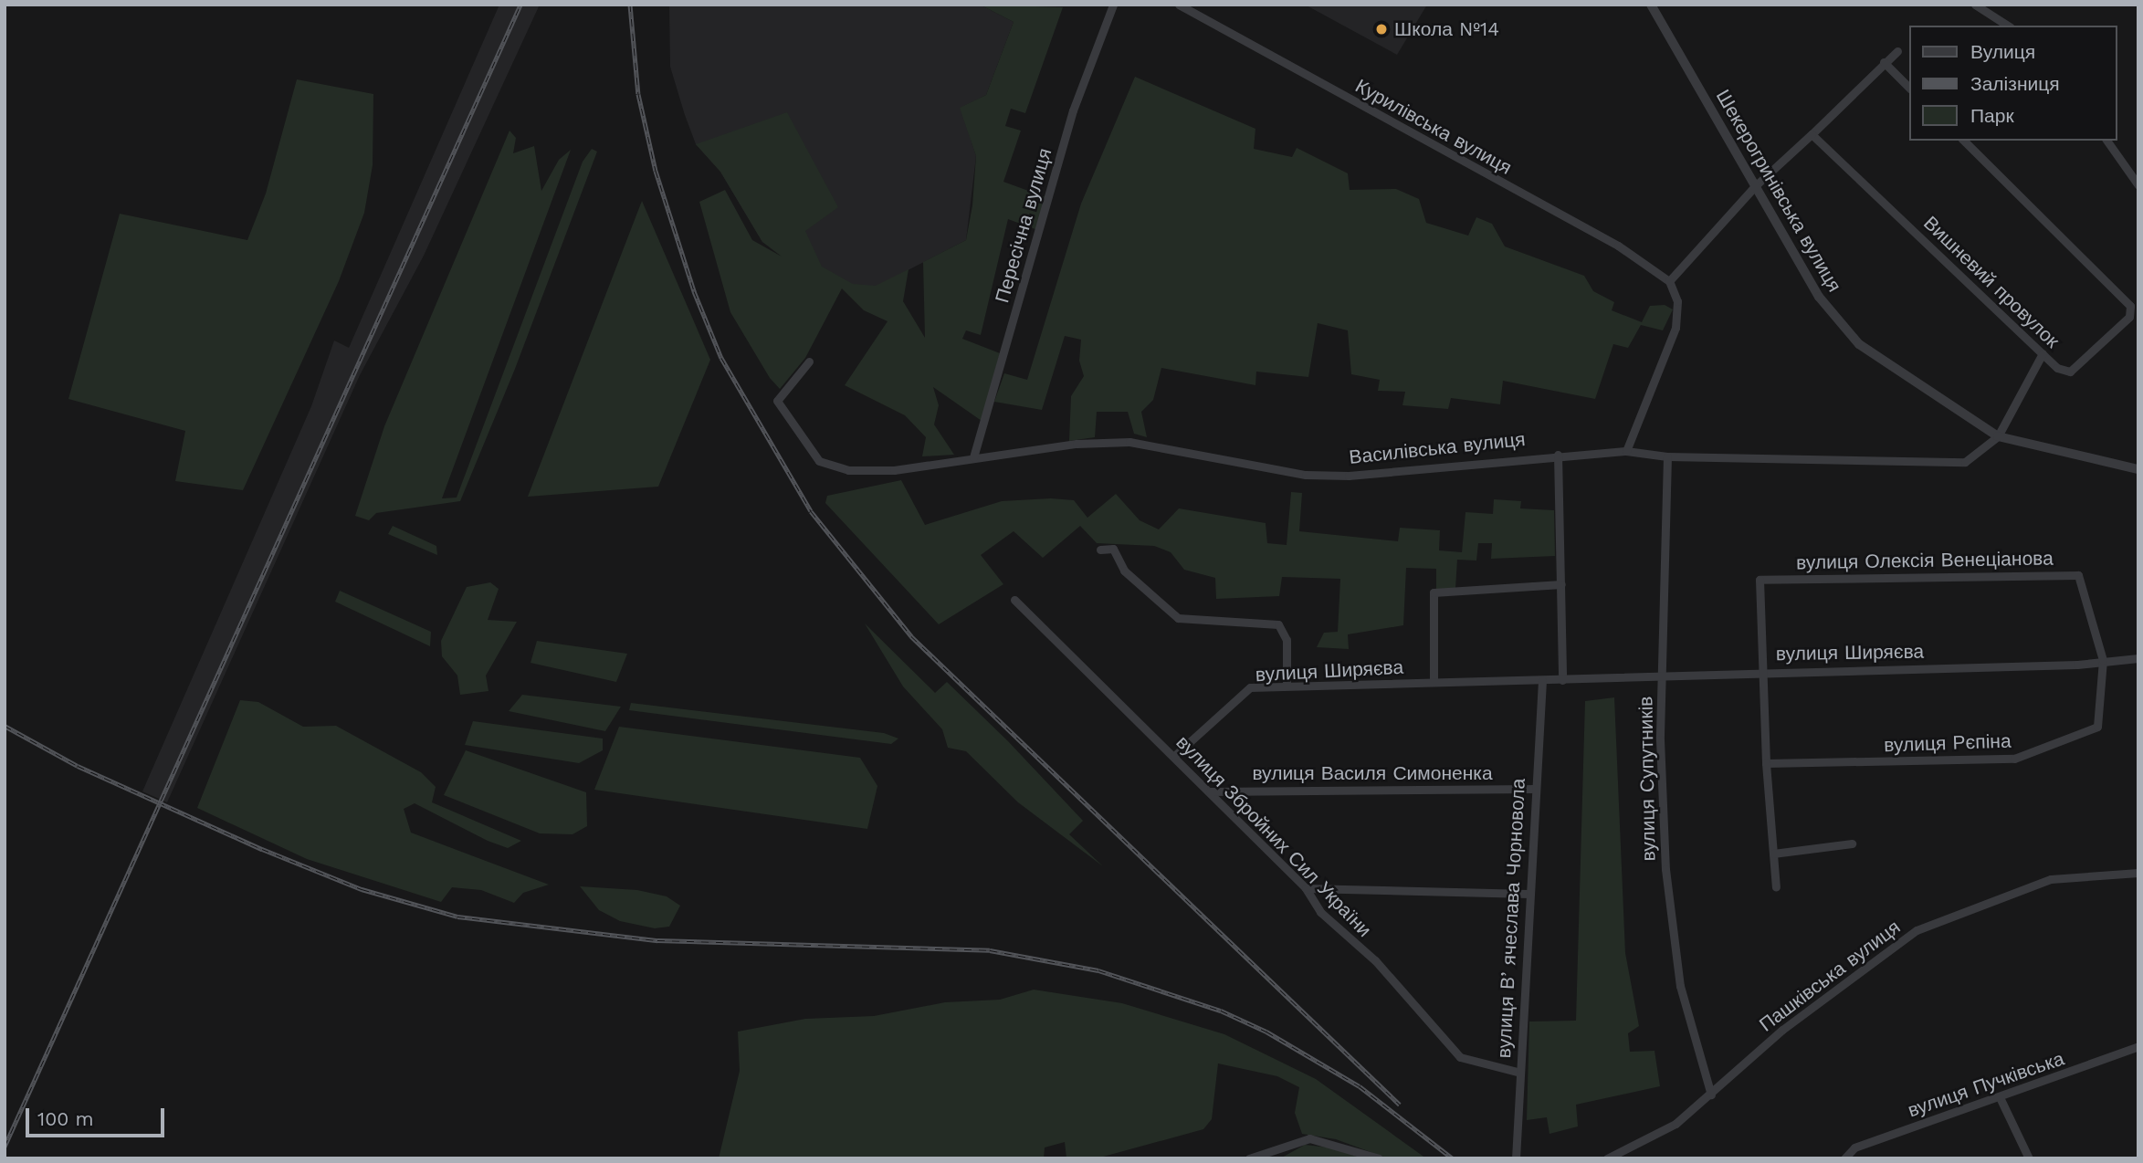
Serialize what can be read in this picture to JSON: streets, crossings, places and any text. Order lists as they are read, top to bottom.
{
  "streets": {
    "street": [
      "Курилівська вулиця",
      "Шекерогринівська вулиця",
      "Пересічна вулиця",
      "Вишневий провулок",
      "Василівська вулиця",
      "вулиця Олексія Венеціанова",
      "вулиця Ширяєва",
      "вулиця Рєпіна",
      "вулиця Василя Симоненка",
      "вулиця Супутників",
      "вулиця Збройних Сил України",
      "вулиця Вʼячеслава Чорновола",
      "Пашківська вулиця",
      "вулиця Пучківська"
    ]
  },
  "crossings": [
    ["Шекерогринівська вулиця", "Василівська вулиця"],
    ["Пересічна вулиця", "Василівська вулиця"],
    ["Василівська вулиця", "вулиця Супутників"],
    ["вулиця Олексія Венеціанова", "вулиця Ширяєва"],
    ["вулиця Олексія Венеціанова", "вулиця Рєпіна"],
    ["вулиця Ширяєва", "вулиця Рєпіна"],
    ["вулиця Ширяєва", "вулиця Супутників"],
    ["вулиця Ширяєва", "вулиця Збройних Сил України"],
    ["вулиця Ширяєва", "вулиця Вʼячеслава Чорновола"],
    ["вулиця Василя Симоненка", "вулиця Збройних Сил України"],
    ["вулиця Василя Симоненка", "вулиця Вʼячеслава Чорновола"],
    ["вулиця Супутників", "Пашківська вулиця"],
    ["вулиця Збройних Сил України", "вулиця Вʼячеслава Чорновола"]
  ],
  "places": ["Школа №14"],
  "legend": ["Вулиця", "Залізниця", "Парк"],
  "scale_bar": "100 m"
}
